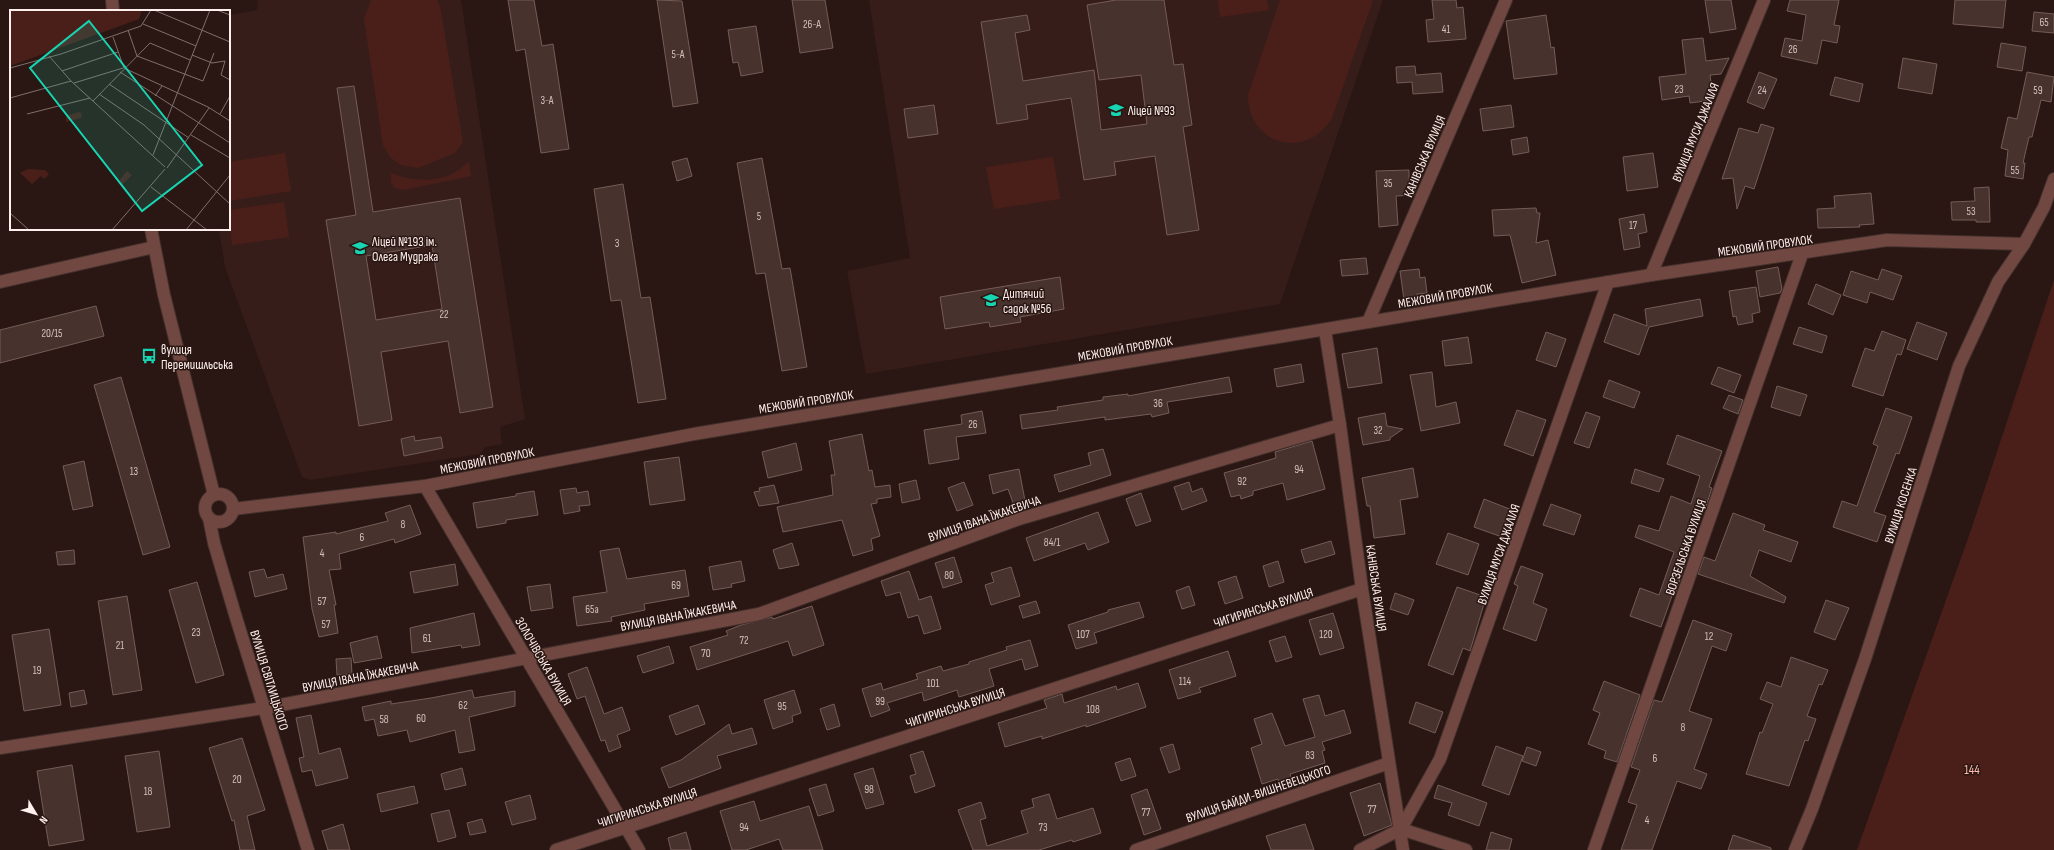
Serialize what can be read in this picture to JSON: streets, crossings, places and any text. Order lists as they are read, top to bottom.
{
  "streets": {
    "street": [
      "ВУЛИЦЯ МУСИ ДЖАЛІЛЯ",
      "КАНІВСЬКА ВУЛИЦЯ",
      "МЕЖОВИЙ ПРОВУЛОК",
      "ВУЛИЦЯ КОСЕНКА",
      "ВУЛИЦЯ ІВАНА ЇЖАКЕВИЧА",
      "ВОРЗЕЛЬСЬКА ВУЛИЦЯ",
      "ЧИГИРИНСЬКА ВУЛИЦЯ",
      "ЗОЛОЧІВСЬКА ВУЛИЦЯ",
      "ВУЛИЦЯ СВІТЛИЦЬКОГО",
      "ВУЛИЦЯ БАЙДИ-ВИШНЕВЕЦЬКОГО"
    ]
  },
  "crossings": [
    ["ВУЛИЦЯ МУСИ ДЖАЛІЛЯ", "КАНІВСЬКА ВУЛИЦЯ"],
    ["ВУЛИЦЯ МУСИ ДЖАЛІЛЯ", "МЕЖОВИЙ ПРОВУЛОК"],
    ["КАНІВСЬКА ВУЛИЦЯ", "МЕЖОВИЙ ПРОВУЛОК"],
    ["КАНІВСЬКА ВУЛИЦЯ", "ВУЛИЦЯ ІВАНА ЇЖАКЕВИЧА"],
    ["КАНІВСЬКА ВУЛИЦЯ", "ЧИГИРИНСЬКА ВУЛИЦЯ"],
    ["КАНІВСЬКА ВУЛИЦЯ", "ВУЛИЦЯ БАЙДИ-ВИШНЕВЕЦЬКОГО"],
    ["МЕЖОВИЙ ПРОВУЛОК", "ВУЛИЦЯ КОСЕНКА"],
    ["МЕЖОВИЙ ПРОВУЛОК", "ВОРЗЕЛЬСЬКА ВУЛИЦЯ"],
    ["МЕЖОВИЙ ПРОВУЛОК", "ЗОЛОЧІВСЬКА ВУЛИЦЯ"],
    ["МЕЖОВИЙ ПРОВУЛОК", "ВУЛИЦЯ СВІТЛИЦЬКОГО"],
    ["ВУЛИЦЯ ІВАНА ЇЖАКЕВИЧА", "ЗОЛОЧІВСЬКА ВУЛИЦЯ"],
    ["ВУЛИЦЯ ІВАНА ЇЖАКЕВИЧА", "ВУЛИЦЯ СВІТЛИЦЬКОГО"],
    ["ЧИГИРИНСЬКА ВУЛИЦЯ", "ЗОЛОЧІВСЬКА ВУЛИЦЯ"]
  ],
  "parks": ["144"],
  "places": {
    "school or university": ["Ліцей №93", "Ліцей №193 ім. Олега Мудрака", "Дитячий садок №56"],
    "bus stop": ["вулиця Перемишльська"]
  },
  "house_numbers": [
    "65",
    "26-А",
    "41",
    "26",
    "5-А",
    "23",
    "24",
    "59",
    "3-А",
    "55",
    "35",
    "53",
    "5",
    "17",
    "3",
    "22",
    "20/15",
    "36",
    "26",
    "32",
    "94",
    "13",
    "92",
    "8",
    "6",
    "84/1",
    "4",
    "80",
    "69",
    "57",
    "65а",
    "57",
    "23",
    "107",
    "120",
    "12",
    "61",
    "72",
    "21",
    "70",
    "19",
    "114",
    "101",
    "99",
    "62",
    "95",
    "108",
    "60",
    "58",
    "8",
    "83",
    "6",
    "20",
    "98",
    "18",
    "77",
    "77",
    "4",
    "94",
    "73"
  ],
  "north": "bottom right"
}
